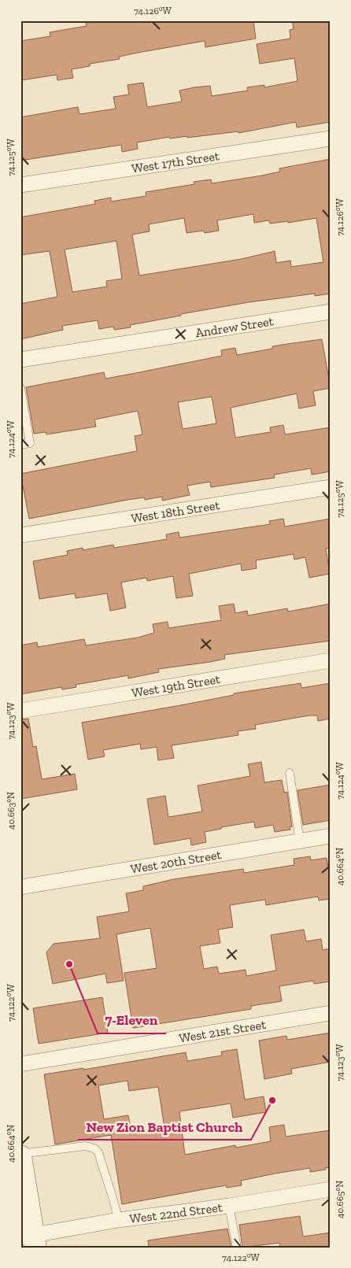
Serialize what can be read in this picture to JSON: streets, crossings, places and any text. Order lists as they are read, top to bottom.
{
  "streets": {
    "street": [
      "West 17th Street",
      "Andrew Street",
      "West 18th Street",
      "West 19th Street",
      "West 20th Street",
      "West 21st Street",
      "West 22nd Street"
    ]
  },
  "places": ["7-Eleven", "New Zion Baptist Church"],
  "coordinates": [
    "74.126°W",
    "74.125°W",
    "74.124°W",
    "74.123°W",
    "40.663°N",
    "40.664°N",
    "74.122°W",
    "40.665°N"
  ]
}
